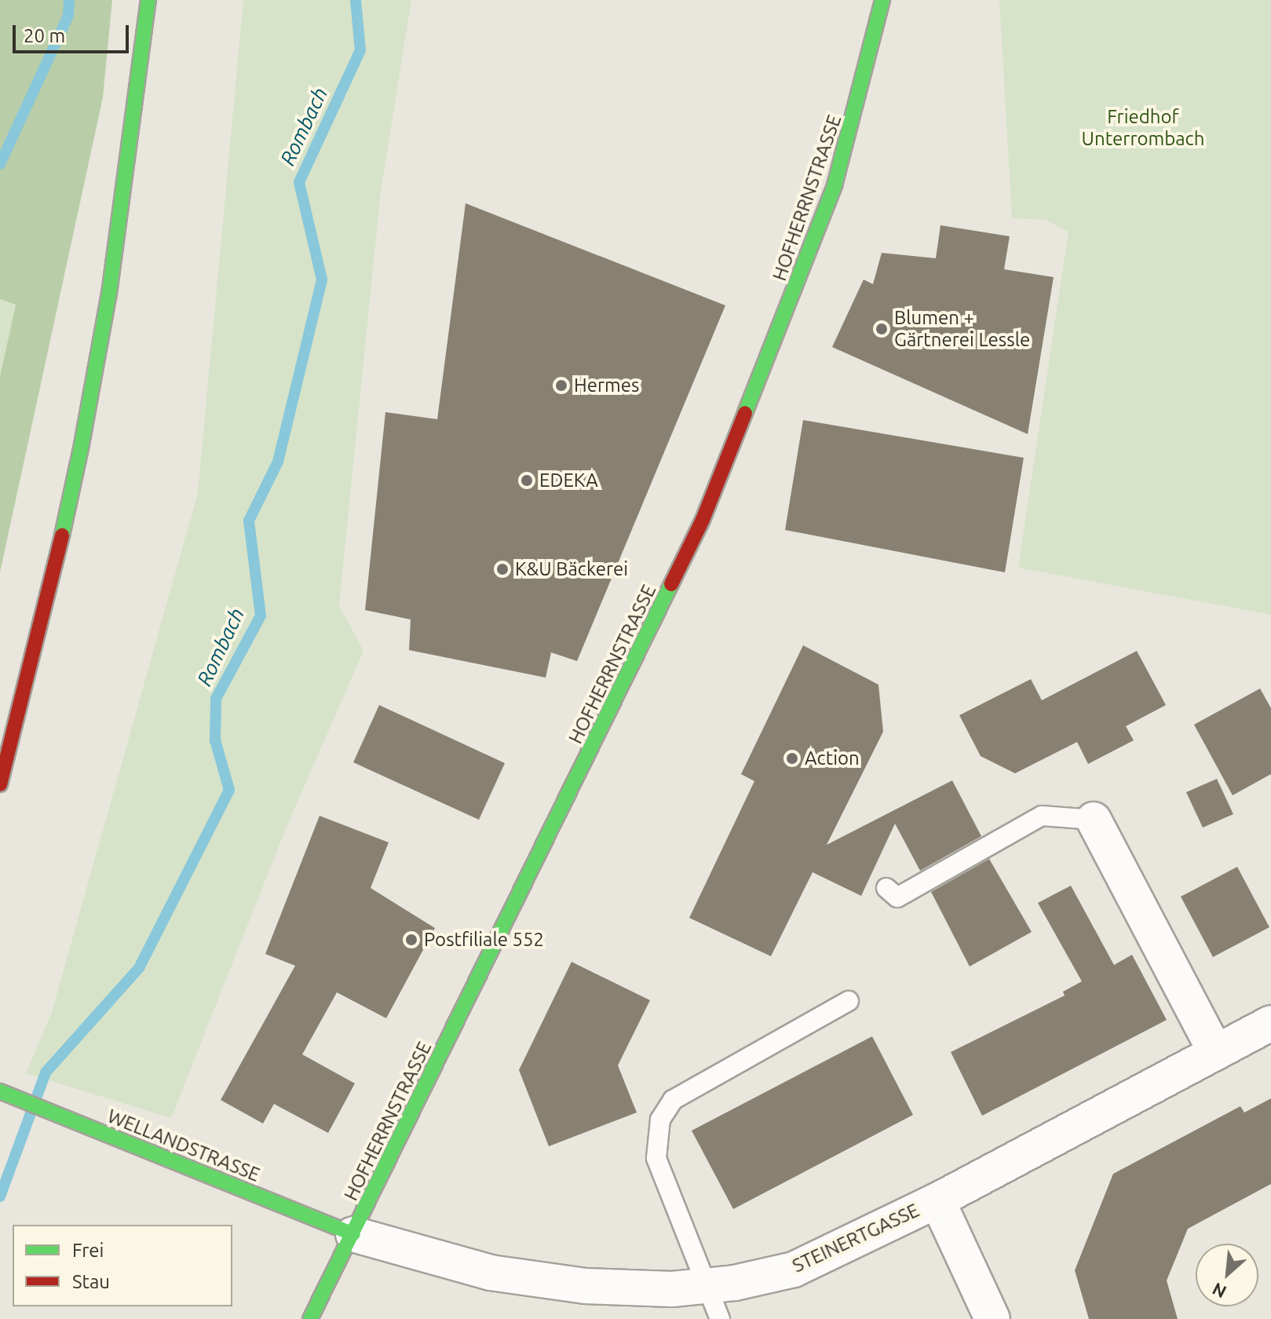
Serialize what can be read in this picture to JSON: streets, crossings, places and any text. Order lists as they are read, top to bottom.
{
  "streets": {
    "main road": ["HOFHERRNSTRASSE", "WELLANDSTRASSE"],
    "street": ["STEINERTGASSE"]
  },
  "crossings": [
    ["HOFHERRNSTRASSE", "WELLANDSTRASSE"],
    ["HOFHERRNSTRASSE", "STEINERTGASSE"],
    ["WELLANDSTRASSE", "STEINERTGASSE"]
  ],
  "water": ["Rombach"],
  "parks": ["Friedhof Unterrombach"],
  "places": [
    "Blumen + Gärtnerei Lessle",
    "Hermes",
    "EDEKA",
    "K&U Bäckerei",
    "Action",
    "Postfiliale 552"
  ],
  "legend": ["Frei", "Stau"],
  "scale_bar": "20 m",
  "north": "bottom left"
}
